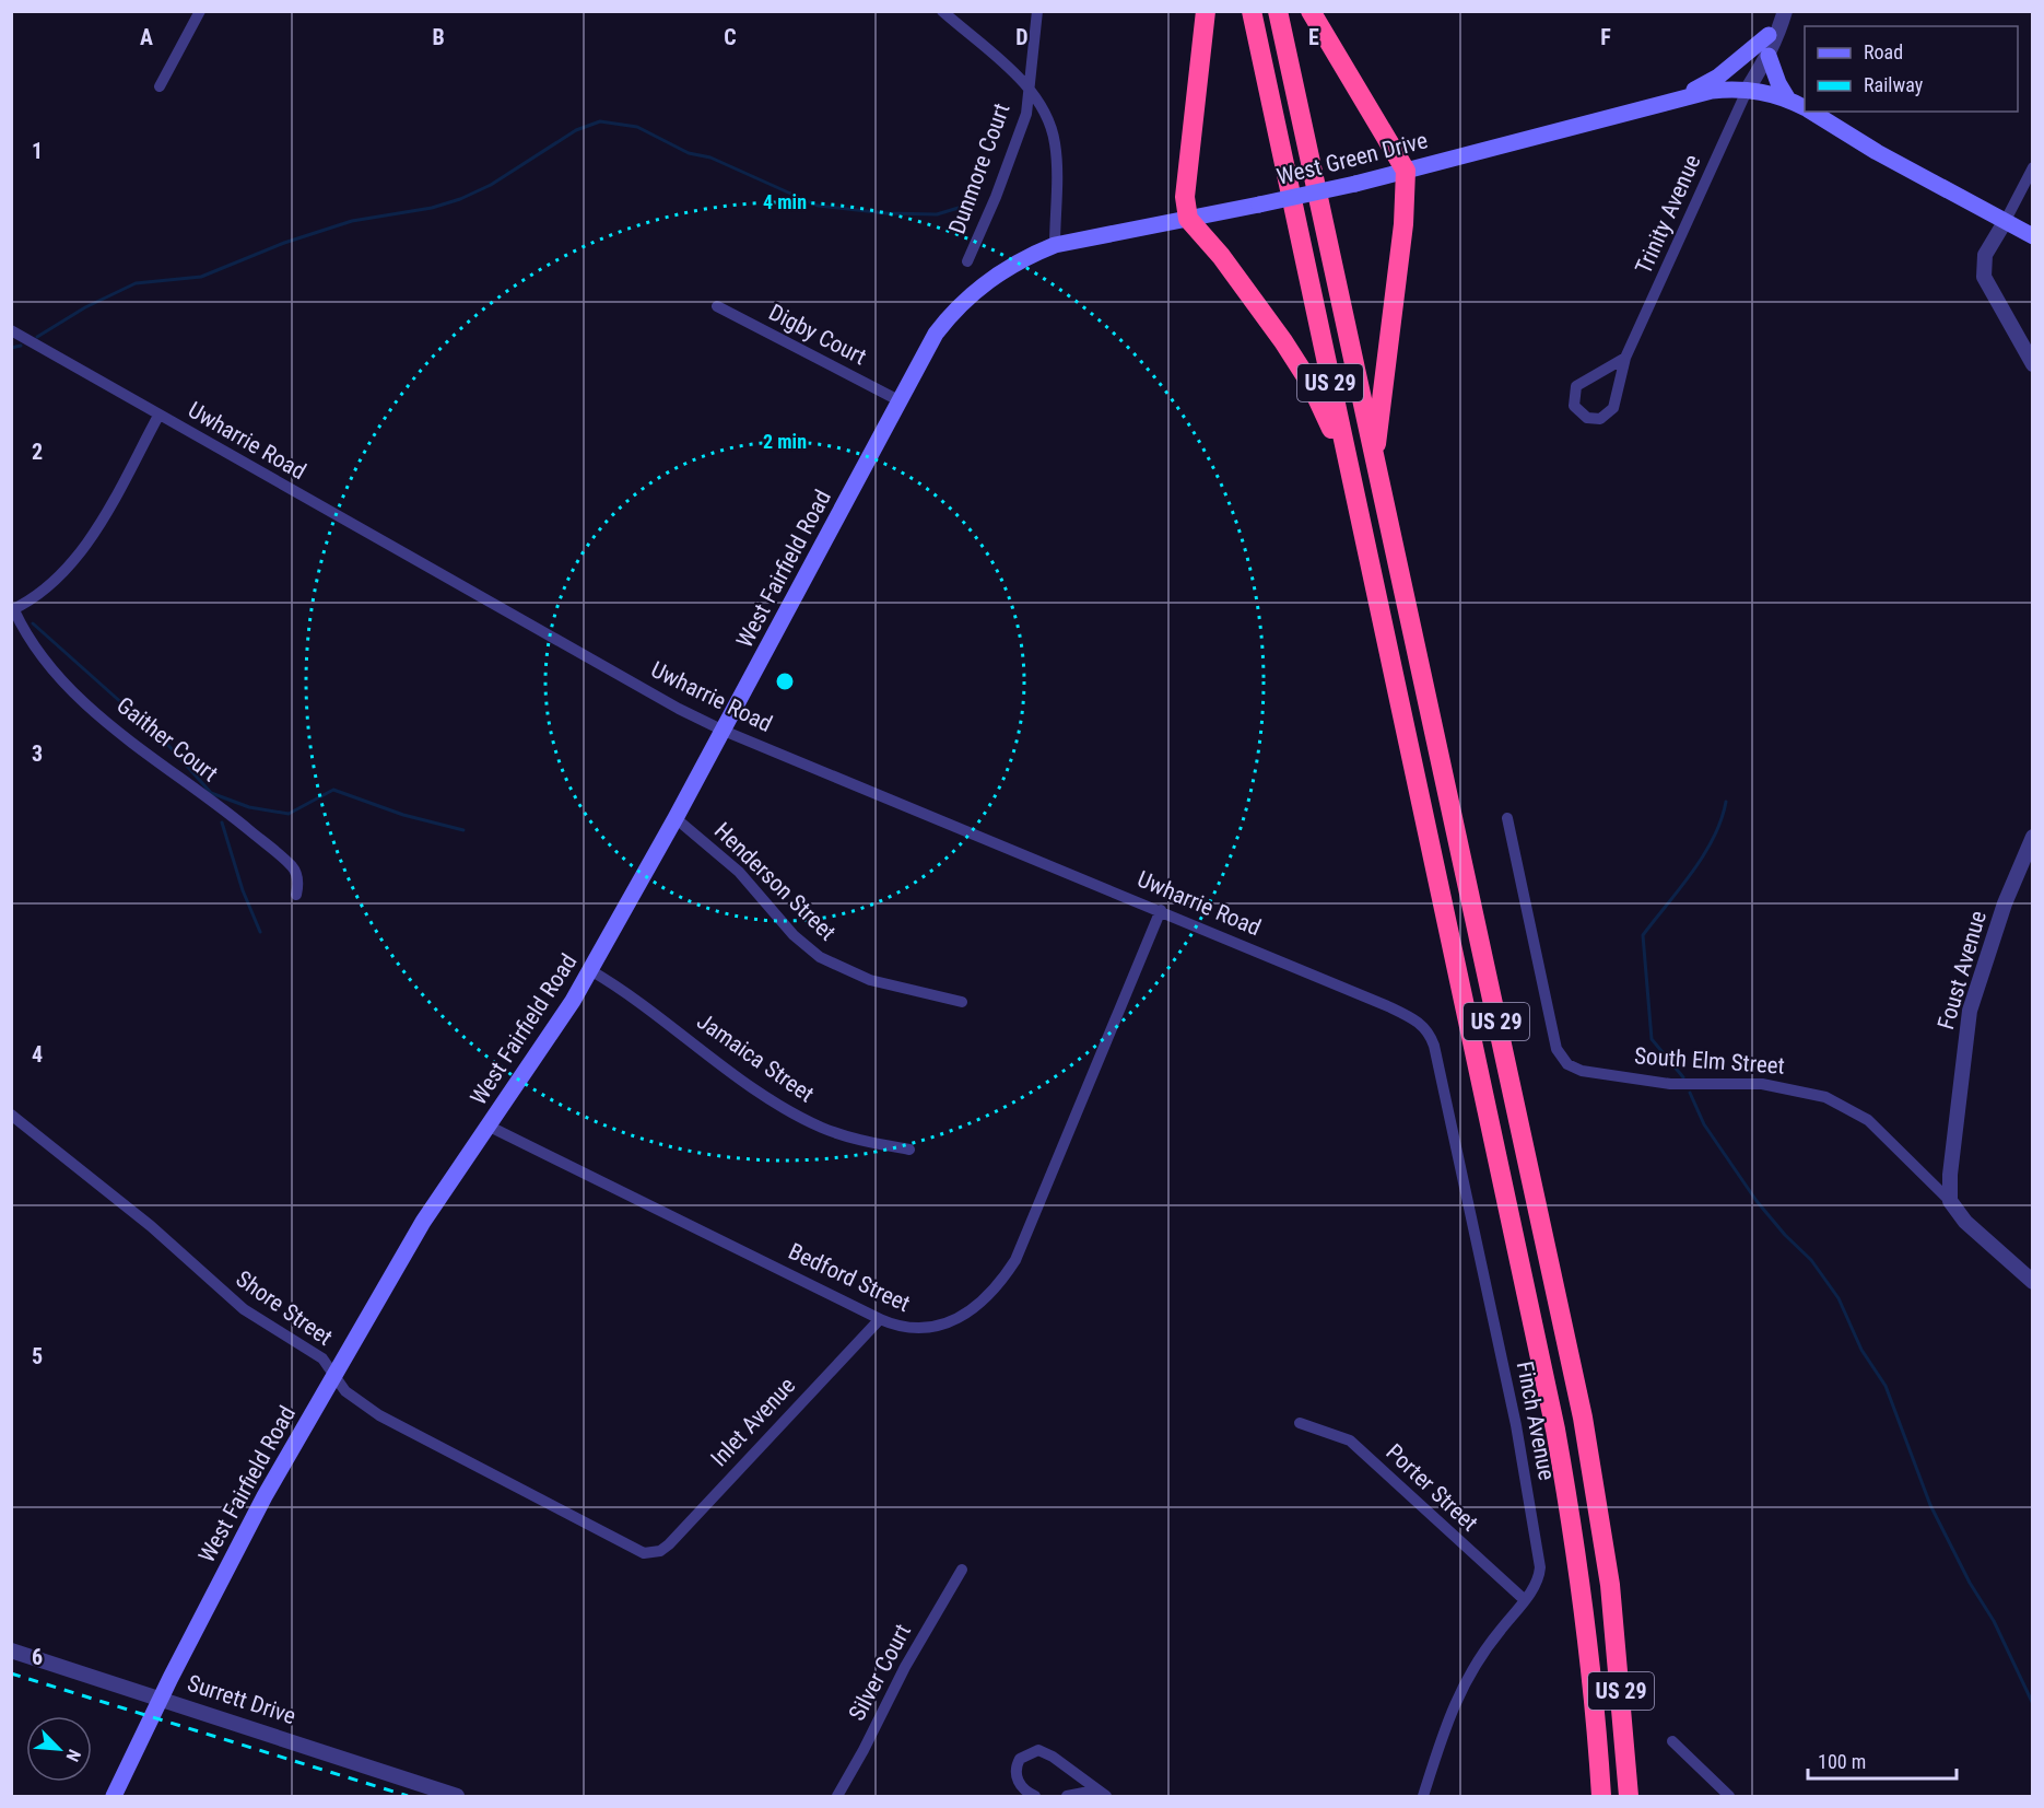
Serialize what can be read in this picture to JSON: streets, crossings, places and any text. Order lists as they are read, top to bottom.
{
  "streets": {
    "highway": ["US 29"],
    "main road": ["West Green Drive", "West Fairfield Road"],
    "street": [
      "Dunmore Court",
      "Trinity Avenue",
      "Digby Court",
      "Uwharrie Road",
      "Gaither Court",
      "Henderson Street",
      "Foust Avenue",
      "Jamaica Street",
      "South Elm Street",
      "Bedford Street",
      "Shore Street",
      "Finch Avenue",
      "Inlet Avenue",
      "Porter Street",
      "Silver Court",
      "Surrett Drive"
    ]
  },
  "crossings": [
    ["West Green Drive", "Trinity Avenue"],
    ["West Green Drive", "West Fairfield Road"],
    ["Digby Court", "West Fairfield Road"],
    ["Uwharrie Road", "West Fairfield Road"],
    ["Uwharrie Road", "Bedford Street"],
    ["Uwharrie Road", "Finch Avenue"],
    ["West Fairfield Road", "Henderson Street"],
    ["West Fairfield Road", "Jamaica Street"],
    ["West Fairfield Road", "Bedford Street"],
    ["West Fairfield Road", "Shore Street"],
    ["West Fairfield Road", "Surrett Drive"],
    ["Foust Avenue", "South Elm Street"],
    ["Bedford Street", "Inlet Avenue"],
    ["Shore Street", "Inlet Avenue"],
    ["Finch Avenue", "Porter Street"]
  ],
  "legend": ["Road", "Railway"],
  "scale_bar": "100 m",
  "north": "bottom right",
  "grid": {
    "columns": [
      "A",
      "B",
      "C",
      "D",
      "E",
      "F"
    ],
    "rows": [
      "1",
      "2",
      "3",
      "4",
      "5",
      "6"
    ]
  },
  "rings": ["4 min", "2 min"]
}
